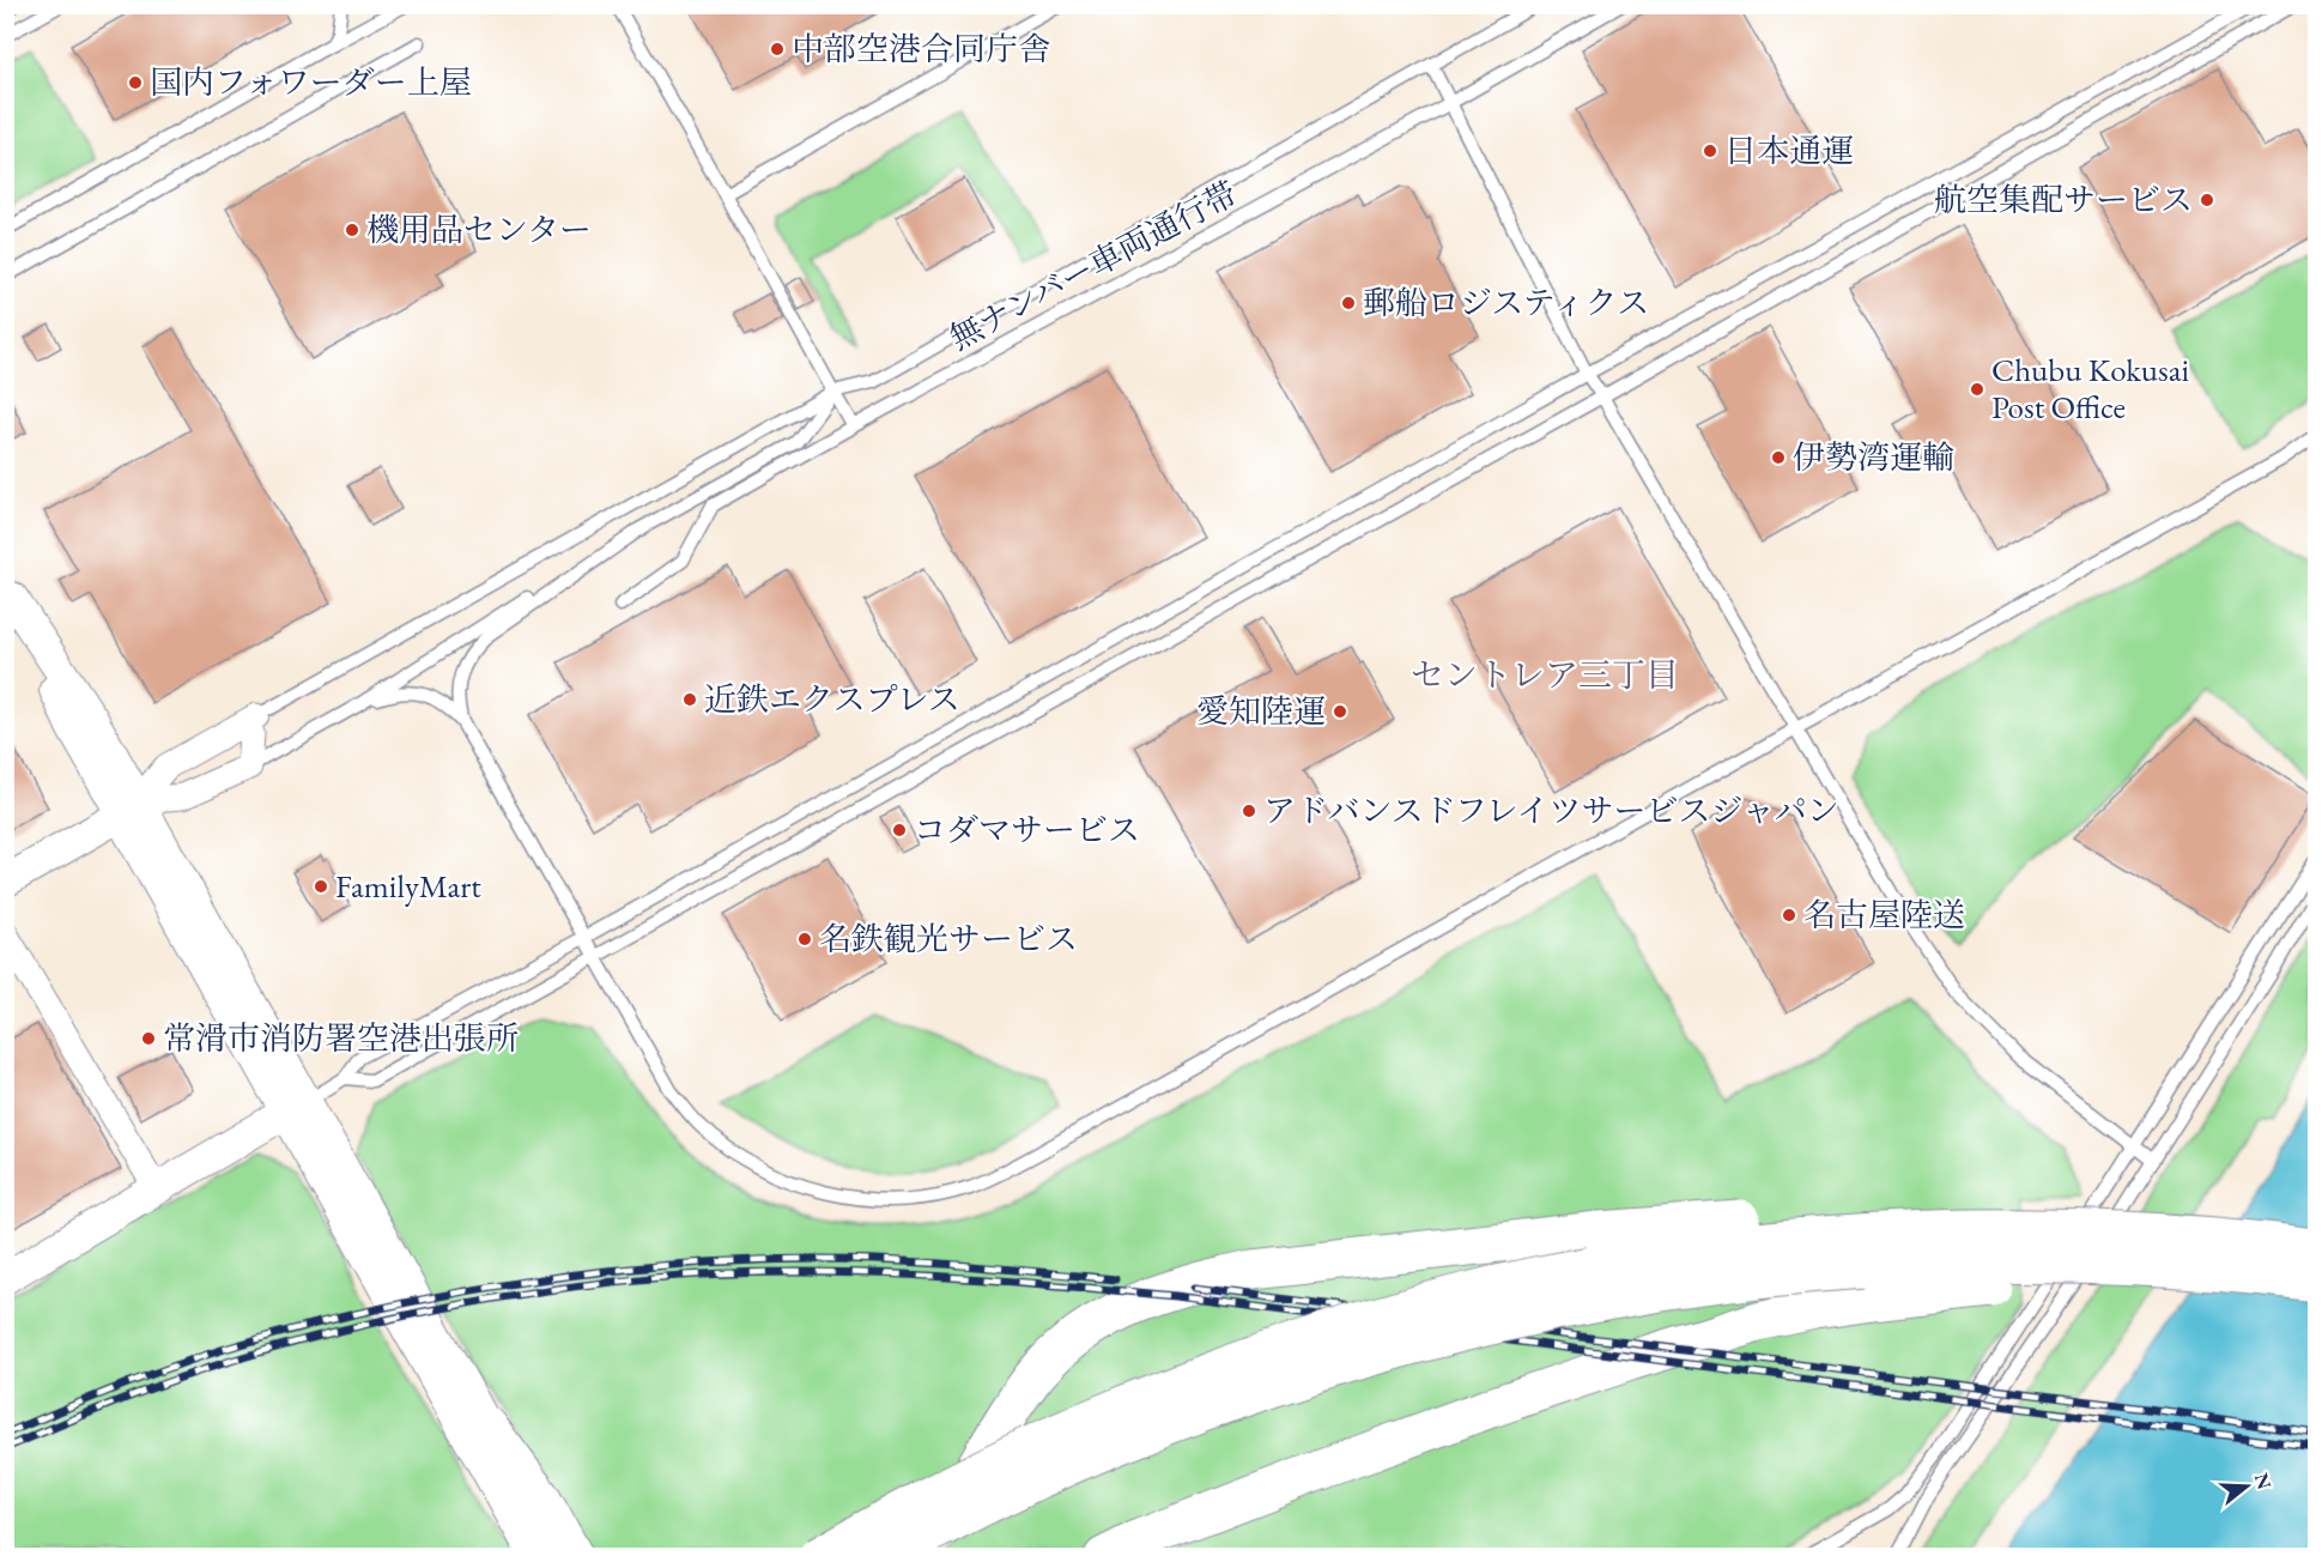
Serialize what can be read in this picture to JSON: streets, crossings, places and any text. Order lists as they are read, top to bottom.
{
  "streets": {
    "lane": ["無ナンバー車両通行帯"]
  },
  "districts": ["セントレア三丁目"],
  "places": [
    "中部空港合同庁舎",
    "国内フォワーダー上屋",
    "日本通運",
    "航空集配サービス",
    "機用品センター",
    "郵船ロジスティクス",
    "Chubu Kokusai Post Office",
    "伊勢湾運輸",
    "近鉄エクスプレス",
    "愛知陸運",
    "アドバンスドフレイツサービスジャパン",
    "コダマサービス",
    "FamilyMart",
    "名古屋陸送",
    "名鉄観光サービス",
    "常滑市消防署空港出張所"
  ],
  "north": "right"
}
